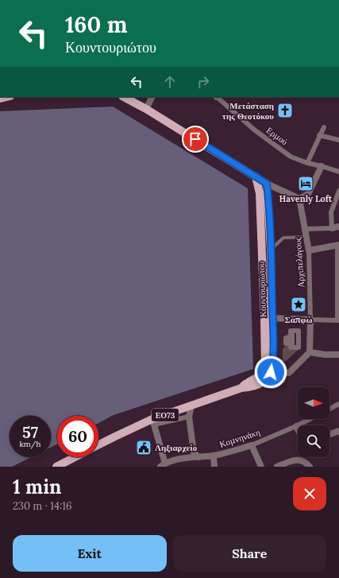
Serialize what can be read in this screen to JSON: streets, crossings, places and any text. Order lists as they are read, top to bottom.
{
  "streets": {
    "main road": ["Κουντουριώτου", "ΕΟ73"],
    "street": ["Ερμού", "Αρχιπελάγους", "Κομνηνάκη"]
  },
  "places": {
    "church": ["Μετάσταση της Θεοτόκου"],
    "hotel": ["Havenly Loft"],
    "place": ["Σαπφώ"],
    "public building": ["Ληξιαρχείο"]
  },
  "north": "right",
  "page": {
    "turn": ["160 m", "Κουντουριώτου"],
    "speed": "57 km/h",
    "limit": "60",
    "heading": ["1 min", "230 m · 14:16"],
    "buttons": ["Exit", "Share"]
  }
}
